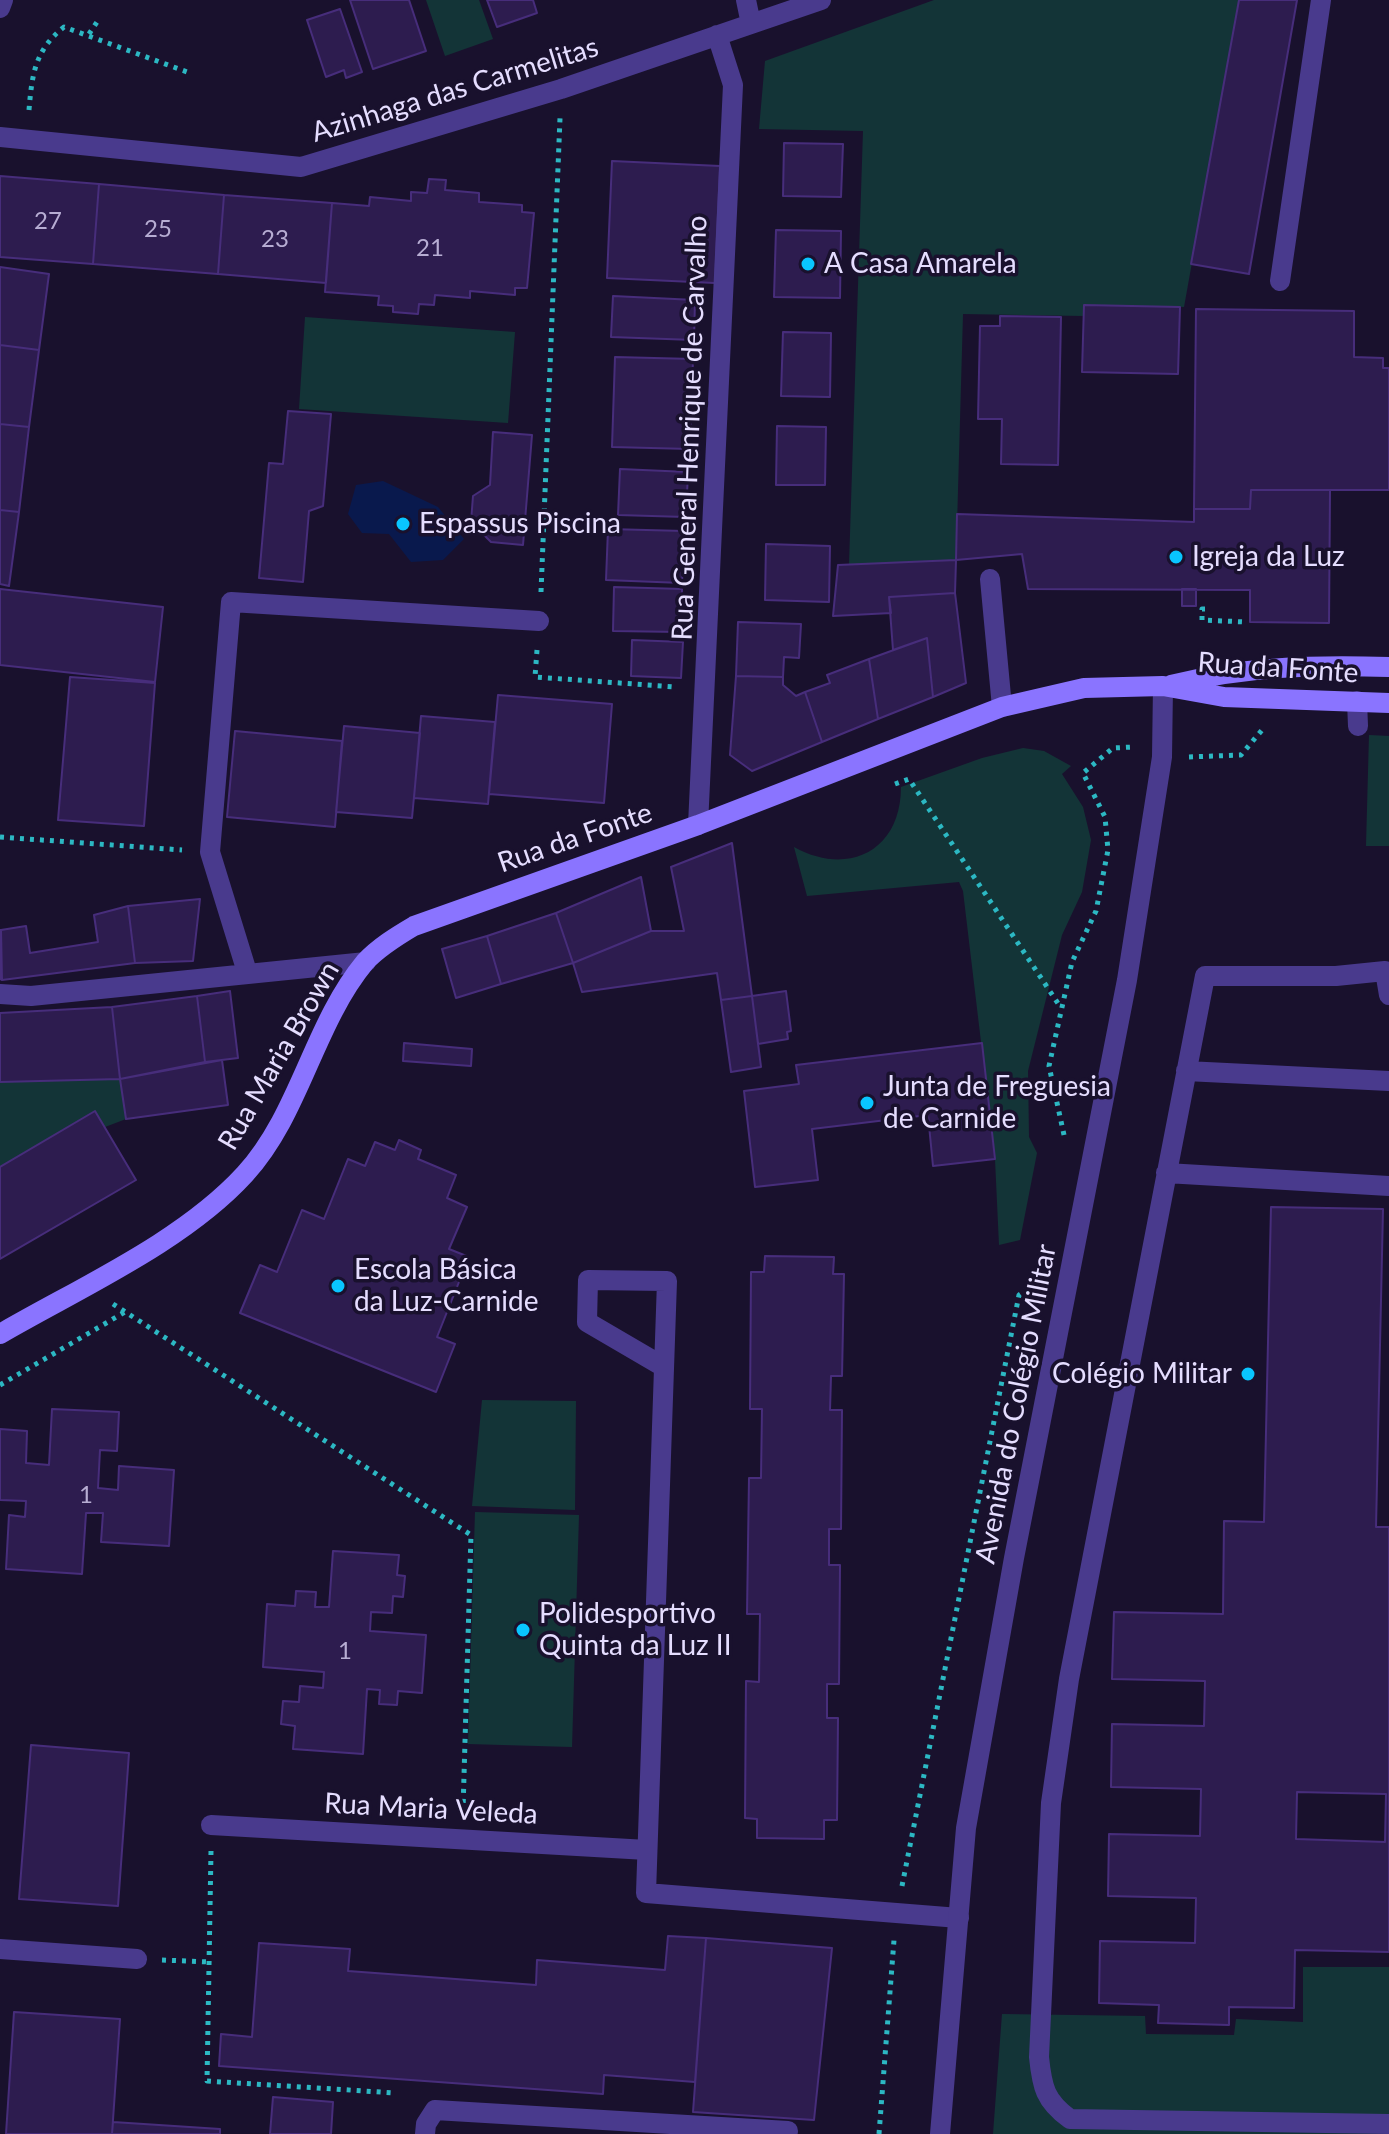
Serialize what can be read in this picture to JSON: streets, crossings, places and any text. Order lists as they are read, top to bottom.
{
  "streets": {
    "main road": ["Rua da Fonte", "Rua Maria Brown"],
    "street": [
      "Azinhaga das Carmelitas",
      "Rua General Henrique de Carvalho",
      "Avenida do Colégio Militar",
      "Rua Maria Veleda"
    ]
  },
  "crossings": [
    ["Azinhaga das Carmelitas", "Rua General Henrique de Carvalho"],
    ["Rua General Henrique de Carvalho", "Rua da Fonte"],
    ["Rua da Fonte", "Rua Maria Brown"],
    ["Rua da Fonte", "Avenida do Colégio Militar"]
  ],
  "places": [
    "A Casa Amarela",
    "Espassus Piscina",
    "Igreja da Luz",
    "Junta de Freguesia de Carnide",
    "Escola Básica da Luz-Carnide",
    "Colégio Militar",
    "Polidesportivo Quinta da Luz II"
  ],
  "house_numbers": [
    "27",
    "25",
    "23",
    "21",
    "1",
    "1"
  ]
}
